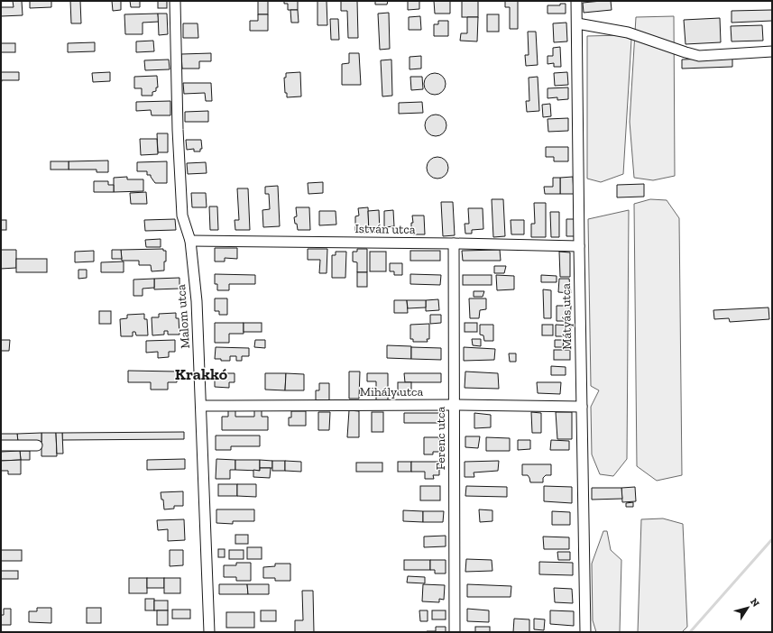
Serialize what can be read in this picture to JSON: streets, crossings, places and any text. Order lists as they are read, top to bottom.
{
  "streets": {
    "street": [
      "István utca",
      "Malom utca",
      "Mátyás utca",
      "Mihály utca",
      "Ferenc utca"
    ]
  },
  "crossings": [
    ["István utca", "Malom utca"],
    ["István utca", "Mátyás utca"],
    ["István utca", "Ferenc utca"],
    ["Malom utca", "Mihály utca"],
    ["Mátyás utca", "Mihály utca"],
    ["Mihály utca", "Ferenc utca"]
  ],
  "districts": ["Krakkó"],
  "north": "top right"
}
